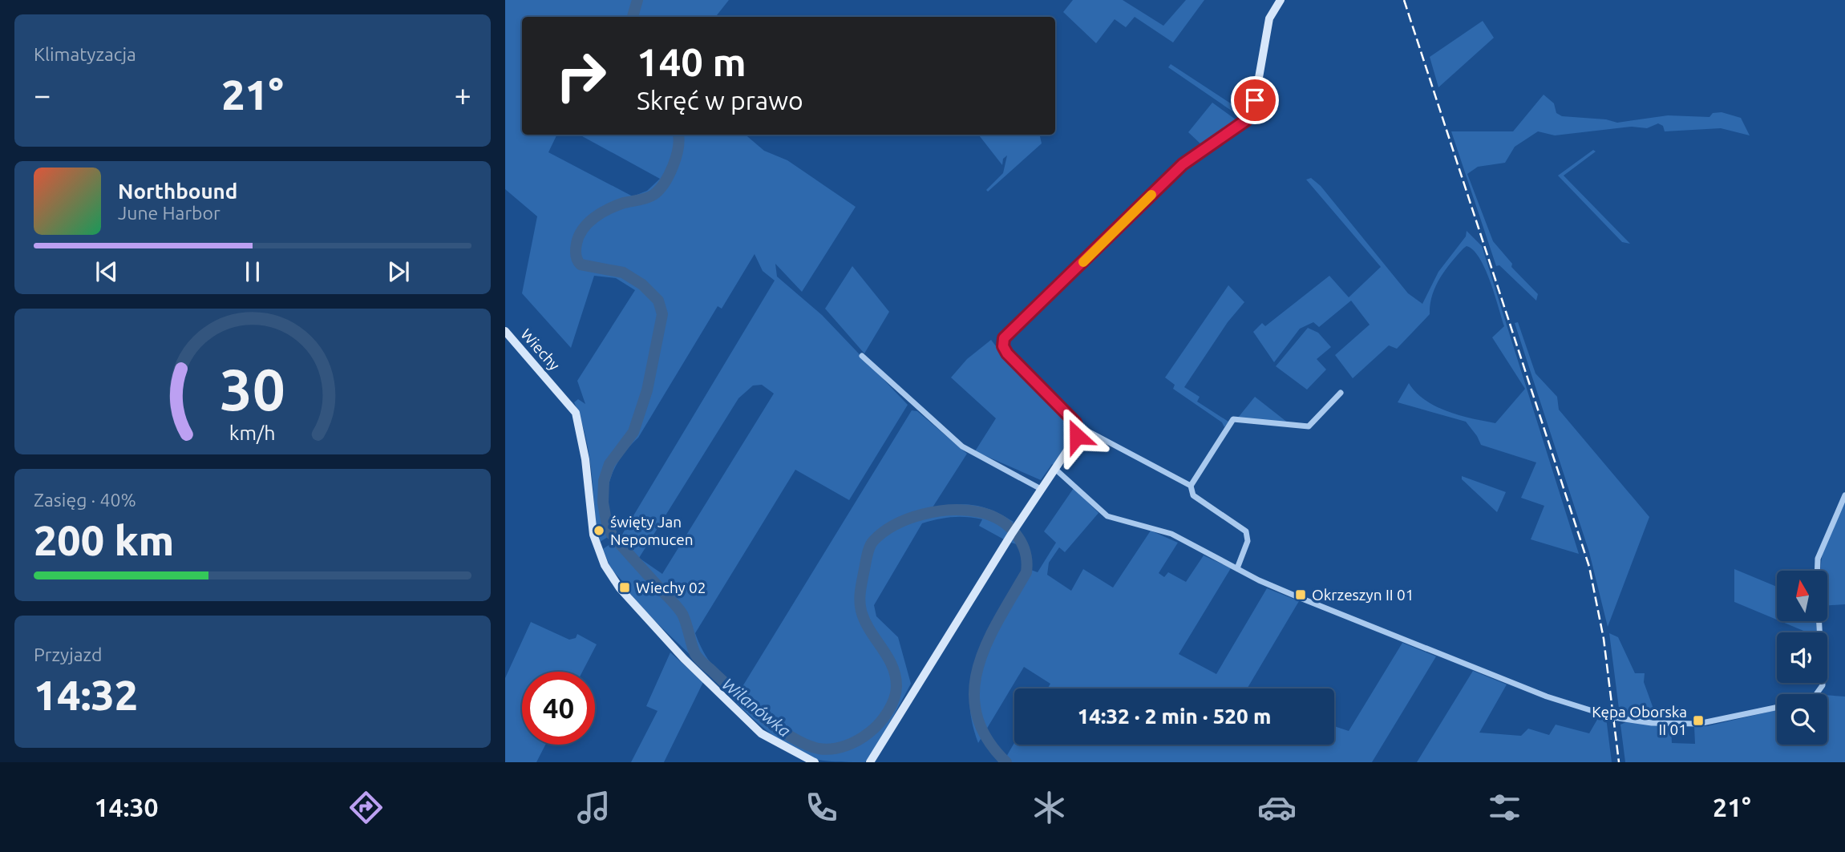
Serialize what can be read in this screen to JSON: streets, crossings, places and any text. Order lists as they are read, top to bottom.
{
  "streets": {
    "street": ["Wiechy"]
  },
  "water": ["Wilanówka"],
  "places": {
    "other": ["święty Jan Nepomucen"],
    "transit": ["Wiechy 02", "Okrzeszyn II 01", "Kępa Oborska II 01"]
  },
  "north": "top",
  "page": {
    "tile": [
      "Klimatyzacja",
      ["Zasięg · 40%", "200 km"],
      ["Przyjazd", "14:32"]
    ],
    "turn": ["140 m", "Skręć w prawo"],
    "heat": ["−", "21°", "+"],
    "song": ["Northbound", "June Harbor"],
    "limit": "40",
    "trip": "14:32 · 2 min · 520 m",
    "tabs": ["14:30", "21°"],
    "gauge": ["30", "km/h"]
  }
}
